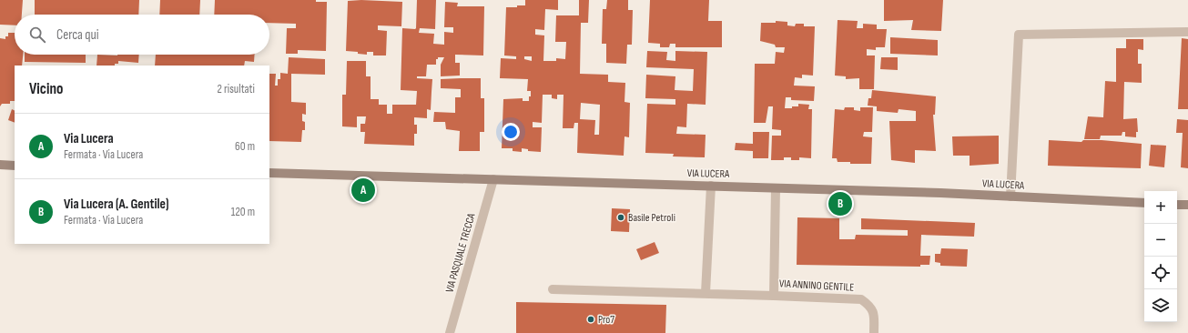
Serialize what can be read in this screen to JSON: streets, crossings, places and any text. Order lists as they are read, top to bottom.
{
  "streets": {
    "main road": ["VIA LUCERA"],
    "street": ["VIA PASQUALE TRECCA", "VIA ANNINO GENTILE"]
  },
  "crossings": [
    ["VIA LUCERA", "VIA PASQUALE TRECCA"],
    ["VIA LUCERA", "VIA ANNINO GENTILE"]
  ],
  "places": ["Basile Petroli", "Pro7"],
  "page": {
    "search": "Cerca qui",
    "heading": ["Vicino", "2 risultati"],
    "list": [
      {
        "mark": "A",
        "name": "Via Lucera",
        "note": "Fermata · Via Lucera",
        "value": "60 m"
      },
      {
        "mark": "B",
        "name": "Via Lucera (A. Gentile)",
        "note": "Fermata · Via Lucera",
        "value": "120 m"
      }
    ],
    "pins": ["A", "B"],
    "map_buttons": ["+", "−"]
  }
}
